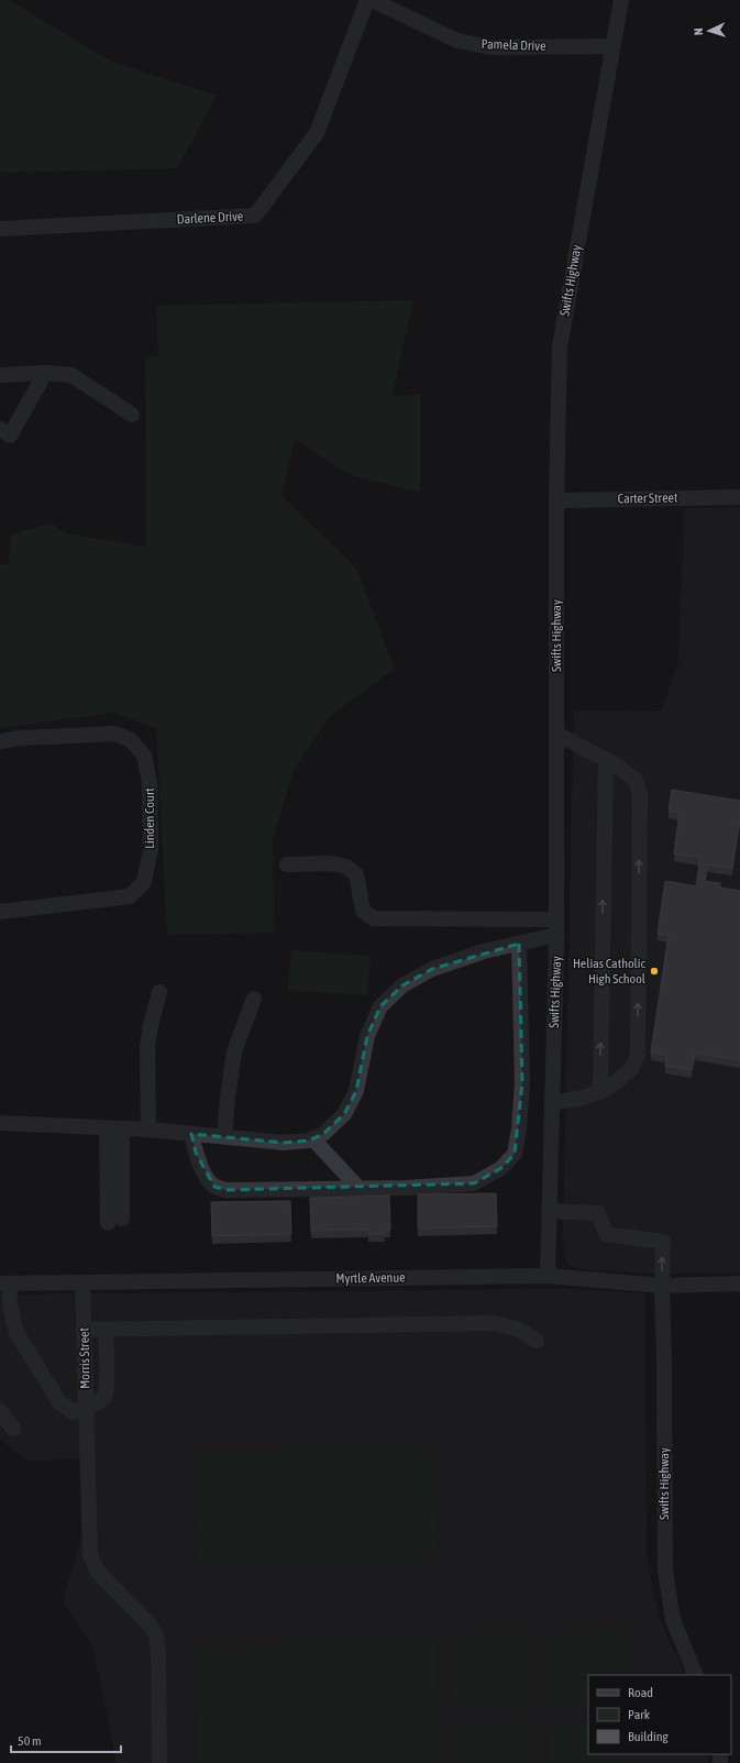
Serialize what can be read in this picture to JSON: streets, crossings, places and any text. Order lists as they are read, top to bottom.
{
  "streets": {
    "street": [
      "Pamela Drive",
      "Darlene Drive",
      "Swifts Highway",
      "Carter Street",
      "Linden Court",
      "Myrtle Avenue",
      "Morris Street"
    ]
  },
  "crossings": [
    ["Pamela Drive", "Swifts Highway"],
    ["Swifts Highway", "Carter Street"],
    ["Swifts Highway", "Myrtle Avenue"],
    ["Myrtle Avenue", "Morris Street"]
  ],
  "places": ["Helias Catholic High School"],
  "legend": ["Road", "Park", "Building"],
  "scale_bar": "50 m",
  "north": "left"
}
